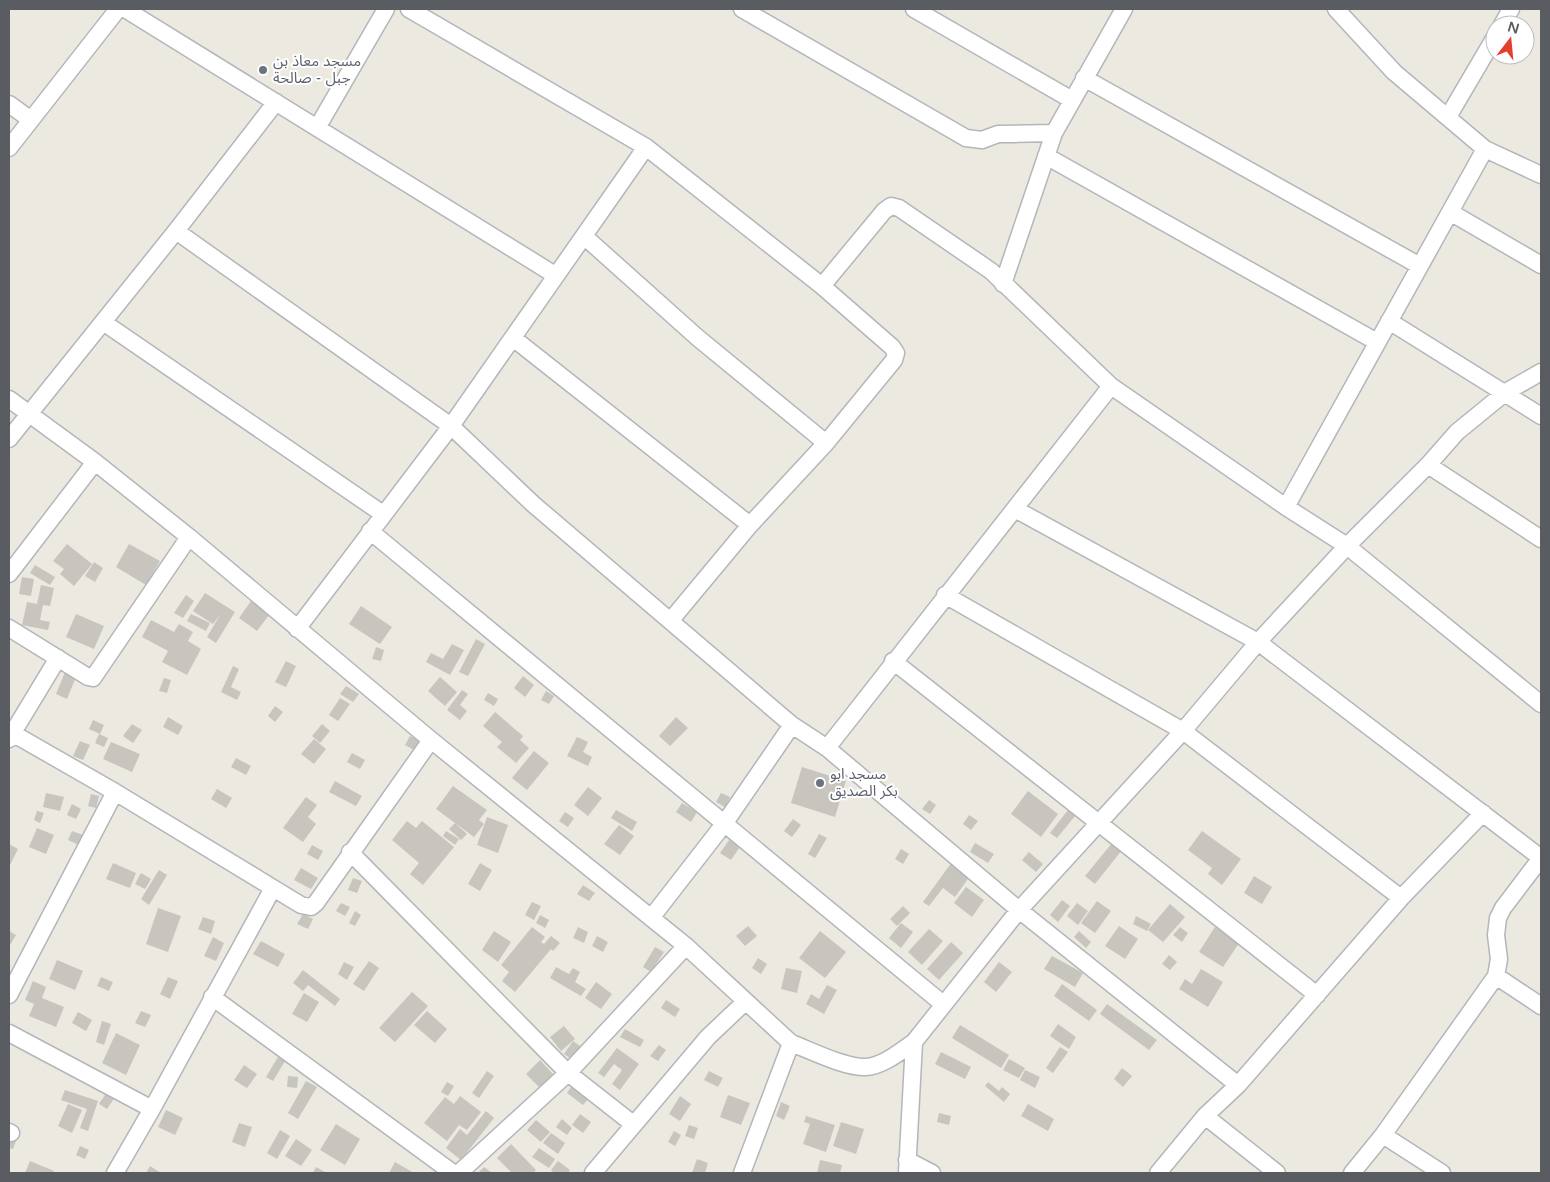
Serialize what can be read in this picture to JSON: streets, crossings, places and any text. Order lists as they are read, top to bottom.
{
  "places": ["مسجد معاذ بن جبل - صالحة", "مسجد ابو بكر الصديق"],
  "north": "top"
}
